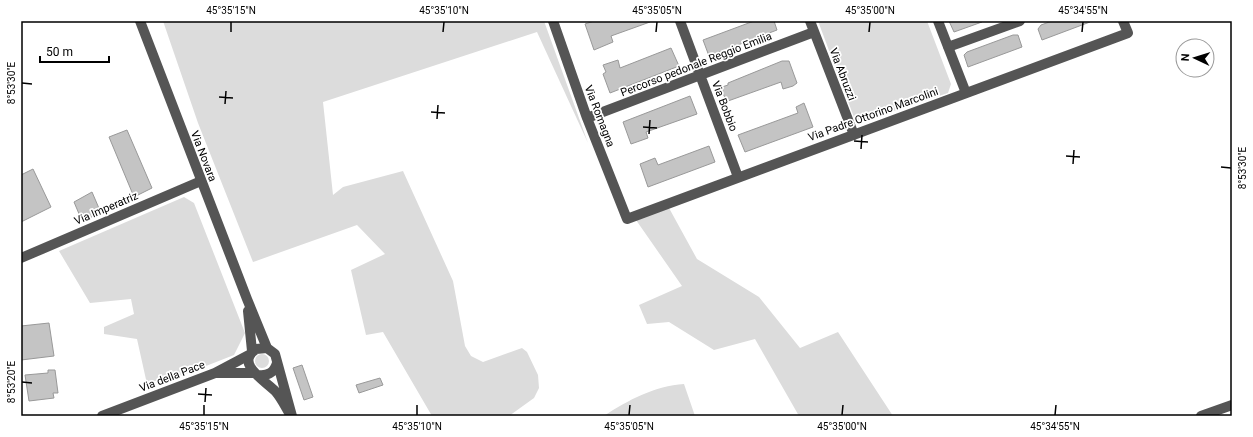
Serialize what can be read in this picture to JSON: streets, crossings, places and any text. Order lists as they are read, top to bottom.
{
  "streets": {
    "street": [
      "Percorso pedonale Reggio Emilia",
      "Via Abruzzi",
      "Via Bobbio",
      "Via Padre Ottorino Marcolini",
      "Via Romagna",
      "Via Novara",
      "Via Imperatriz",
      "Via della Pace"
    ]
  },
  "crossings": [
    ["Percorso pedonale Reggio Emilia", "Via Abruzzi"],
    ["Percorso pedonale Reggio Emilia", "Via Bobbio"],
    ["Percorso pedonale Reggio Emilia", "Via Romagna"],
    ["Via Abruzzi", "Via Padre Ottorino Marcolini"],
    ["Via Bobbio", "Via Padre Ottorino Marcolini"],
    ["Via Padre Ottorino Marcolini", "Via Romagna"],
    ["Via Novara", "Via Imperatriz"],
    ["Via Novara", "Via della Pace"]
  ],
  "scale_bar": "50 m",
  "north": "left",
  "coordinates": [
    "45°35'15\"N",
    "45°35'10\"N",
    "45°35'05\"N",
    "45°35'00\"N",
    "45°34'55\"N",
    "8°53'30\"E",
    "8°53'20\"E"
  ]
}
